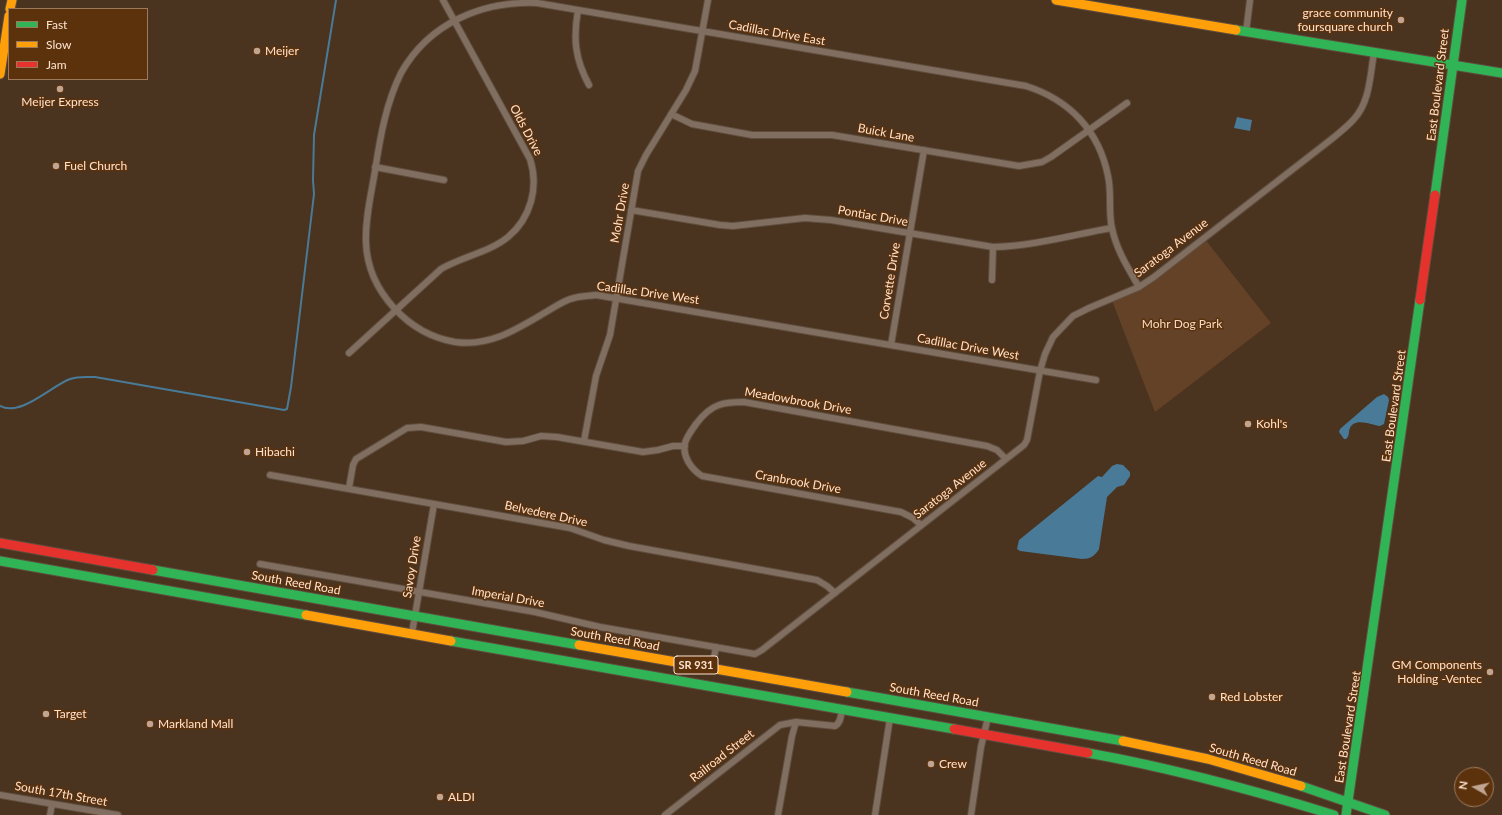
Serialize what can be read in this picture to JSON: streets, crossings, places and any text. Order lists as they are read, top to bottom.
{
  "streets": {
    "main road": ["East Boulevard Street", "South Reed Road", "SR 931"],
    "street": [
      "Cadillac Drive East",
      "Olds Drive",
      "Buick Lane",
      "Mohr Drive",
      "Pontiac Drive",
      "Saratoga Avenue",
      "Corvette Drive",
      "Cadillac Drive West",
      "Meadowbrook Drive",
      "Cranbrook Drive",
      "Belvedere Drive",
      "Savoy Drive",
      "Imperial Drive",
      "Railroad Street",
      "South 17th Street"
    ]
  },
  "crossings": [
    ["Cadillac Drive East", "Olds Drive"],
    ["Cadillac Drive East", "Buick Lane"],
    ["Cadillac Drive East", "Mohr Drive"],
    ["Cadillac Drive East", "Pontiac Drive"],
    ["Cadillac Drive East", "Saratoga Avenue"],
    ["Cadillac Drive East", "Cadillac Drive West"],
    ["East Boulevard Street", "South Reed Road"],
    ["Olds Drive", "Cadillac Drive West"],
    ["Buick Lane", "Mohr Drive"],
    ["Buick Lane", "Corvette Drive"],
    ["Mohr Drive", "Pontiac Drive"],
    ["Mohr Drive", "Cadillac Drive West"],
    ["Pontiac Drive", "Corvette Drive"],
    ["Saratoga Avenue", "Cadillac Drive West"],
    ["Saratoga Avenue", "Meadowbrook Drive"],
    ["Saratoga Avenue", "Cranbrook Drive"],
    ["Saratoga Avenue", "Belvedere Drive"],
    ["Saratoga Avenue", "Imperial Drive"],
    ["Corvette Drive", "Cadillac Drive West"],
    ["Meadowbrook Drive", "Cranbrook Drive"],
    ["Belvedere Drive", "Savoy Drive"],
    ["Savoy Drive", "South Reed Road"],
    ["Savoy Drive", "Imperial Drive"],
    ["Savoy Drive", "SR 931"]
  ],
  "parks": ["Mohr Dog Park"],
  "places": [
    "grace community foursquare church",
    "Meijer",
    "Meijer Express",
    "Fuel Church",
    "Kohl's",
    "Hibachi",
    "GM Components Holding -Ventec",
    "Red Lobster",
    "Target",
    "Markland Mall",
    "Crew",
    "ALDI"
  ],
  "legend": ["Fast", "Slow", "Jam"],
  "north": "left"
}
